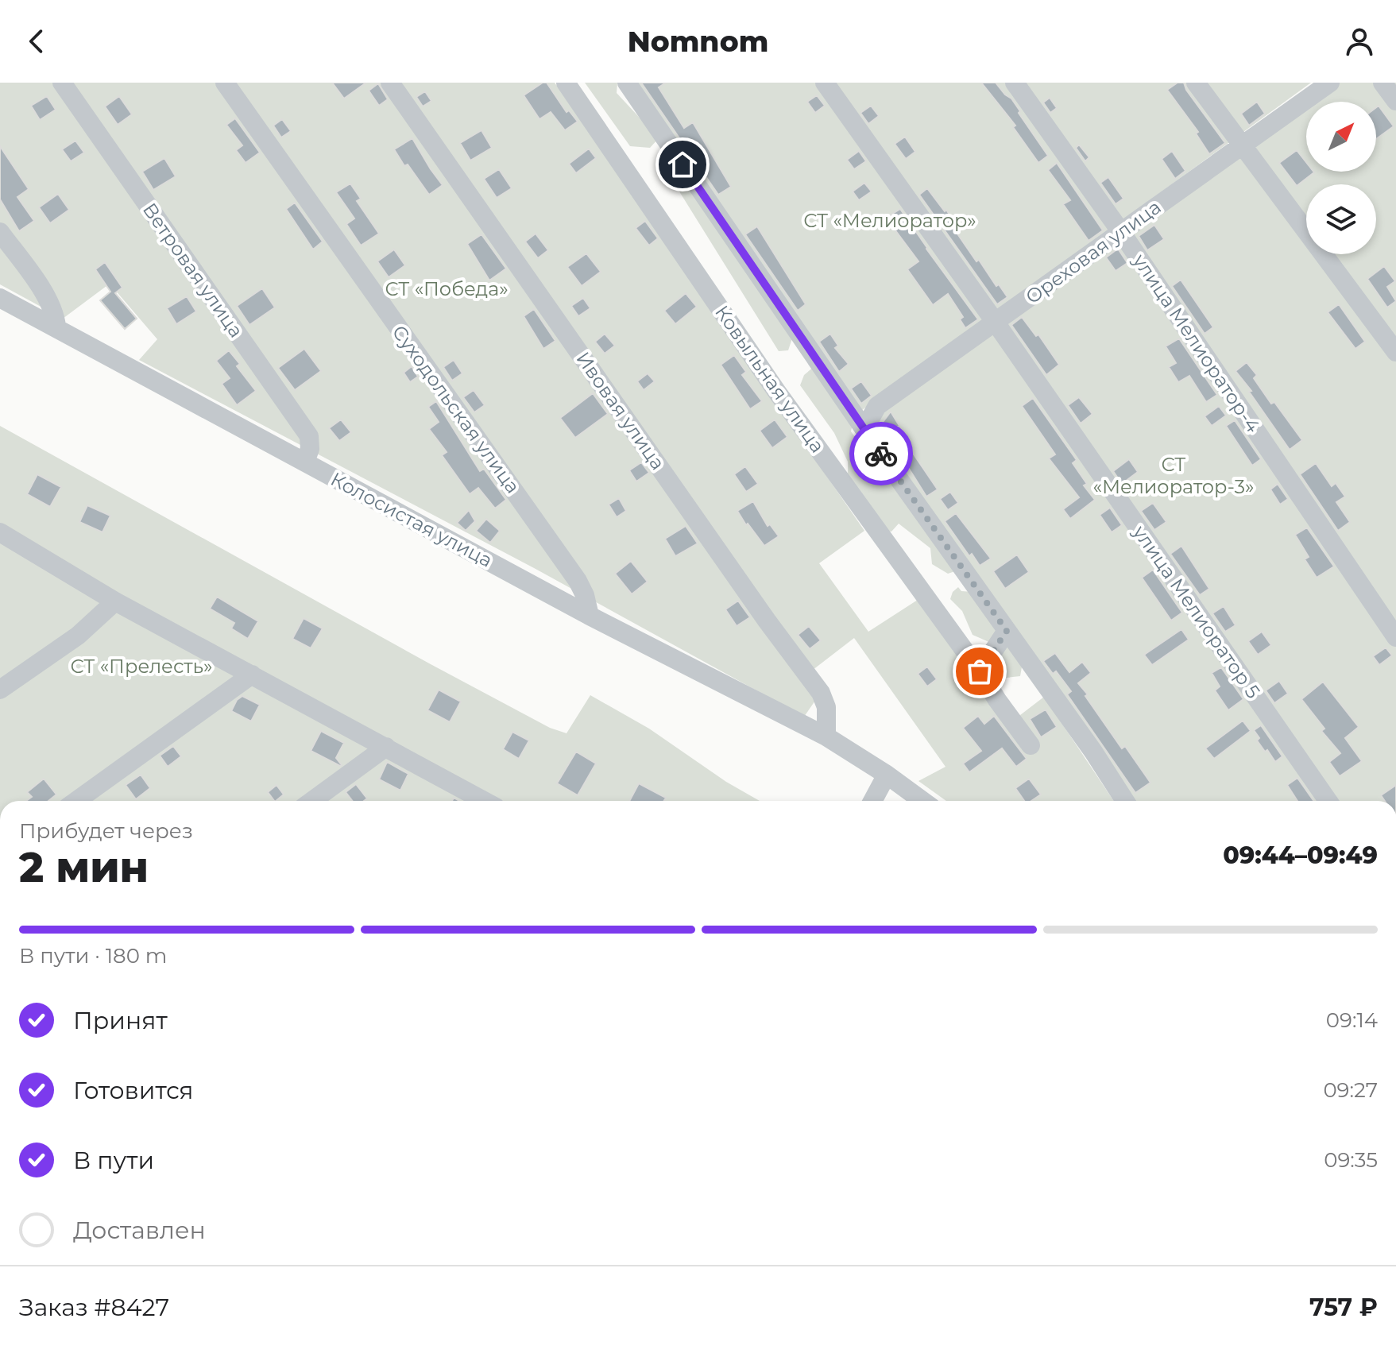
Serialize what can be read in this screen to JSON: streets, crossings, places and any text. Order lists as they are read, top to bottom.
{
  "streets": {
    "street": [
      "Ореховая улица",
      "Ветровая улица",
      "улица Мелиоратор-4",
      "Ковыльная улица",
      "Суходольская улица",
      "Ивовая улица",
      "Колосистая улица",
      "улица Мелиоратор 5"
    ]
  },
  "crossings": [
    ["Ореховая улица", "улица Мелиоратор-4"],
    ["Ореховая улица", "улица Мелиоратор 5"],
    ["Ветровая улица", "Колосистая улица"],
    ["Суходольская улица", "Колосистая улица"],
    ["Ивовая улица", "Колосистая улица"]
  ],
  "parks": [
    "СТ «Мелиоратор»",
    "СТ «Победа»",
    "СТ «Мелиоратор-3»",
    "СТ «Прелесть»"
  ],
  "north": "top right",
  "page": {
    "header": "Nomnom",
    "heading": ["2 мин", "Прибудет через", "09:44–09:49"],
    "panel": ["Заказ #8427", "757 ₽"],
    "bar": "В пути · 180 m",
    "list": [
      ["Принят", "09:14"],
      ["Готовится", "09:27"],
      ["В пути", "09:35"],
      "Доставлен"
    ]
  }
}
